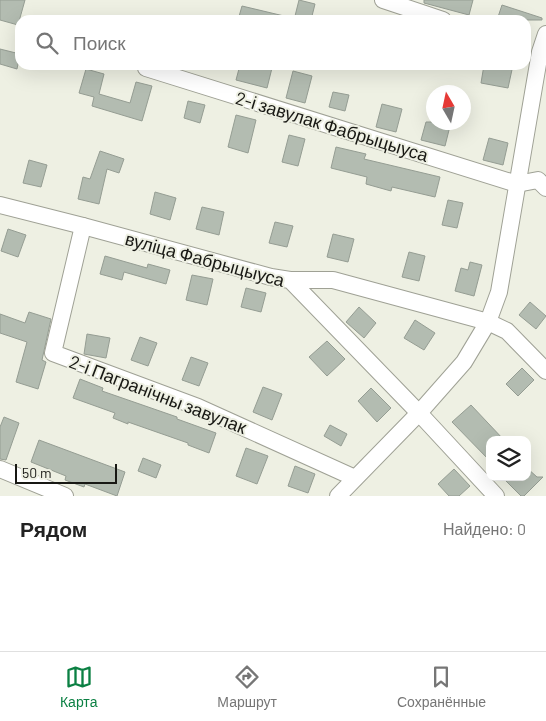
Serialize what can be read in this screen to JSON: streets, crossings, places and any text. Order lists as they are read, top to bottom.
{
  "streets": {
    "street": ["2-і завулак Фабрыцыуса", "вуліца Фабрыцыуса", "2-і Пагранічны завулак"]
  },
  "crossings": [
    ["вуліца Фабрыцыуса", "2-і Пагранічны завулак"]
  ],
  "scale_bar": "50 m",
  "north": "top",
  "page": {
    "search": "Поиск",
    "scale": "50 m",
    "heading": ["Рядом", "Найдено: 0"],
    "nav": ["Карта", "Маршрут", "Сохранённые"]
  }
}
